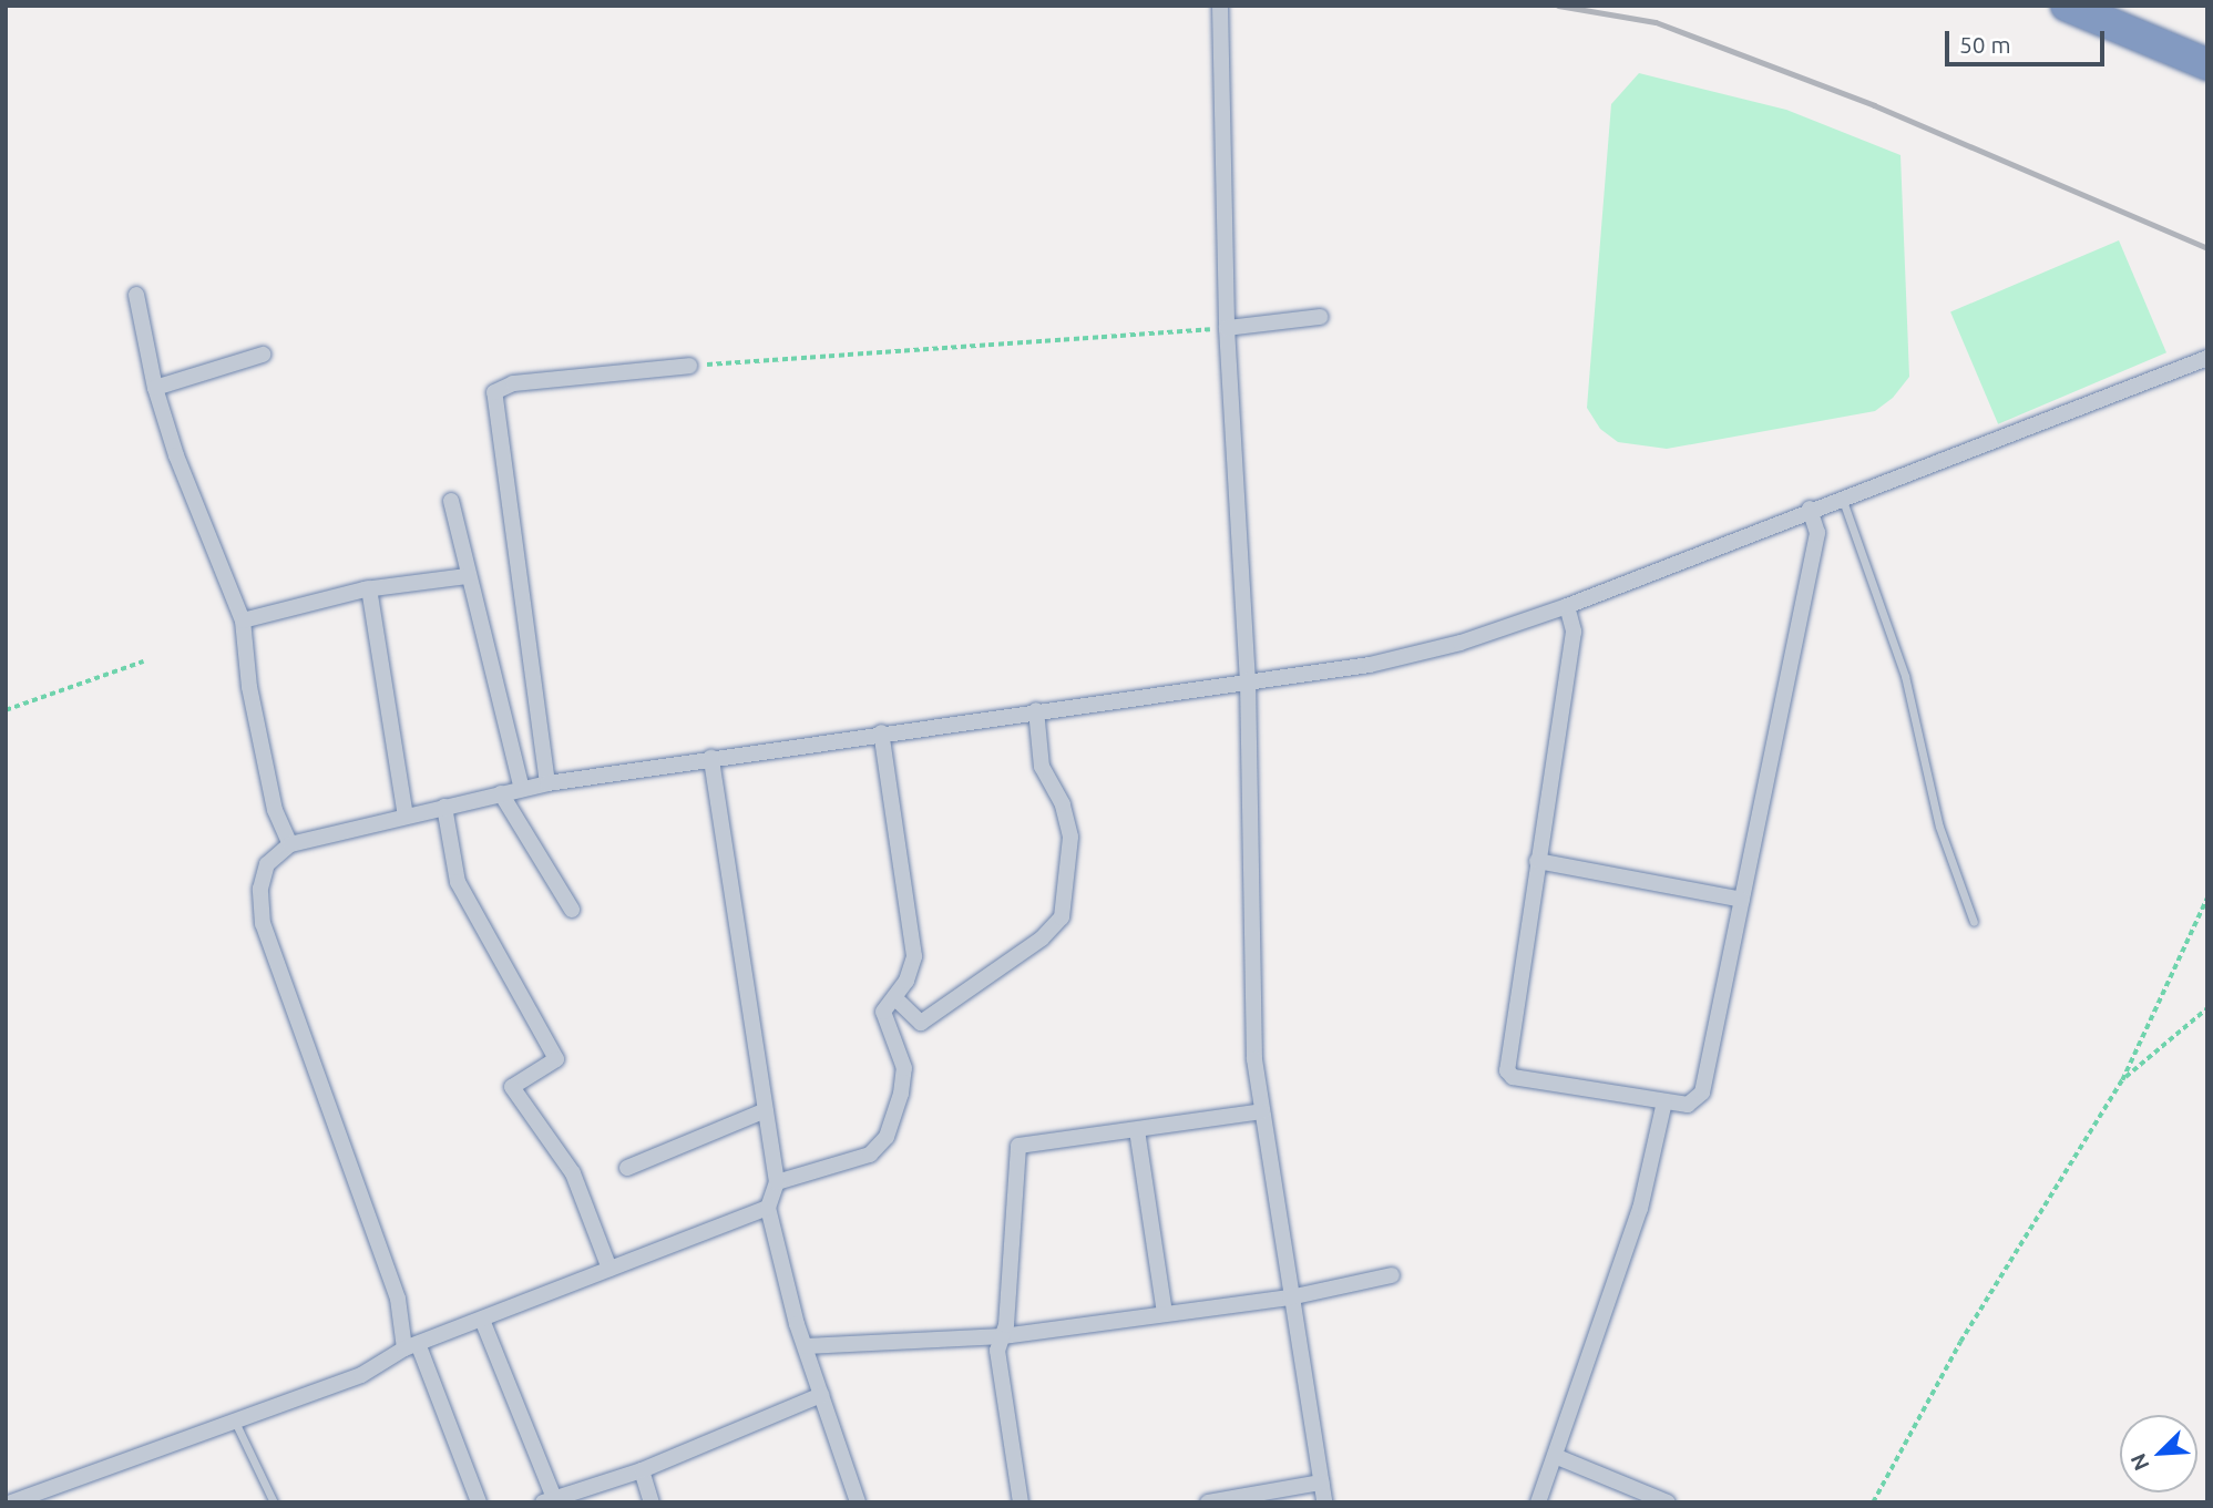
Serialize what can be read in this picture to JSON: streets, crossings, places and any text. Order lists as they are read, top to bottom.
{
  "scale_bar": "50 m",
  "north": "bottom left"
}
